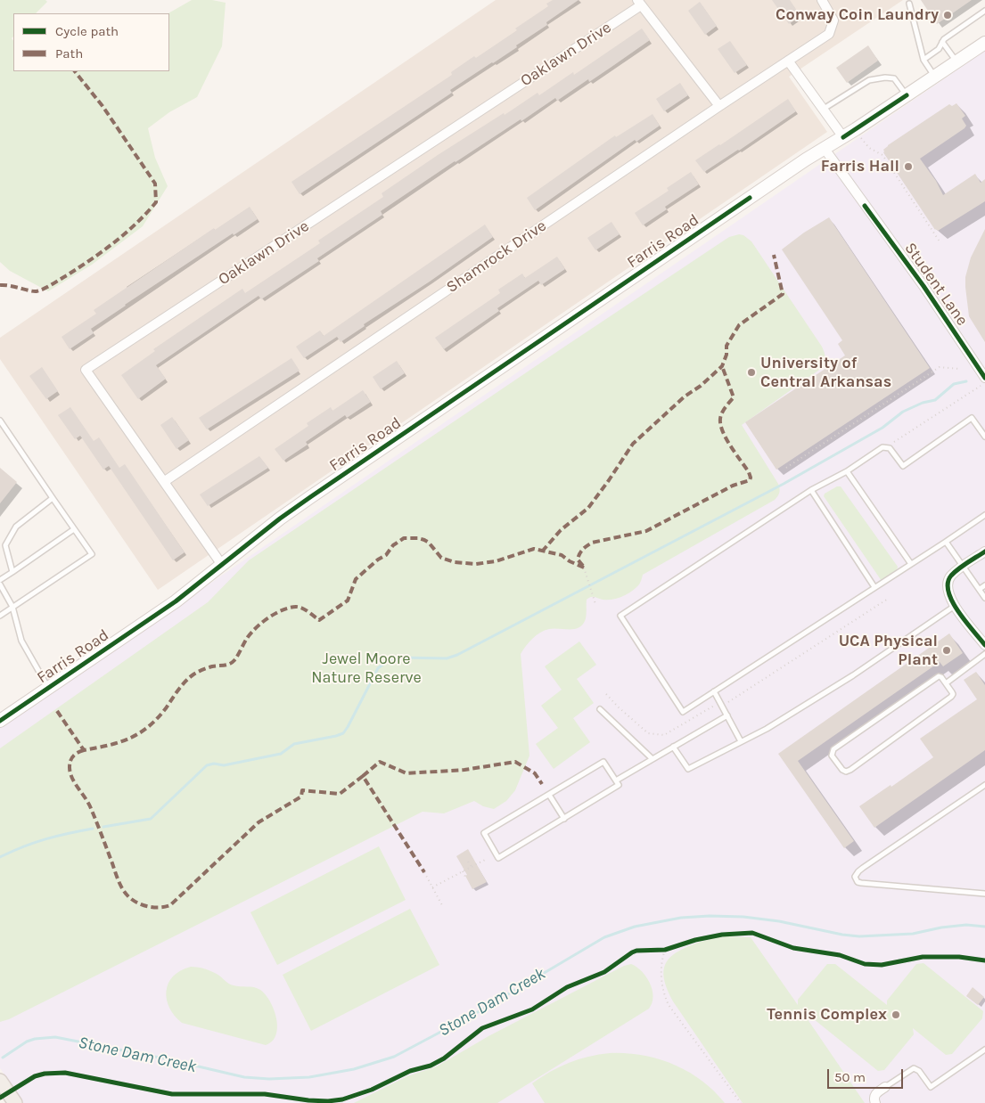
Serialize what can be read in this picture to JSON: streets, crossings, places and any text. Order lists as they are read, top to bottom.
{
  "streets": {
    "street": [
      "Oaklawn Drive",
      "Farris Road",
      "Shamrock Drive",
      "Student Lane"
    ]
  },
  "crossings": [
    ["Oaklawn Drive", "Farris Road"],
    ["Oaklawn Drive", "Shamrock Drive"],
    ["Farris Road", "Student Lane"]
  ],
  "water": ["Stone Dam Creek"],
  "parks": ["Jewel Moore Nature Reserve"],
  "places": [
    "Conway Coin Laundry",
    "Farris Hall",
    "University of Central Arkansas",
    "UCA Physical Plant",
    "Tennis Complex"
  ],
  "legend": ["Cycle path", "Path"],
  "scale_bar": "50 m"
}
